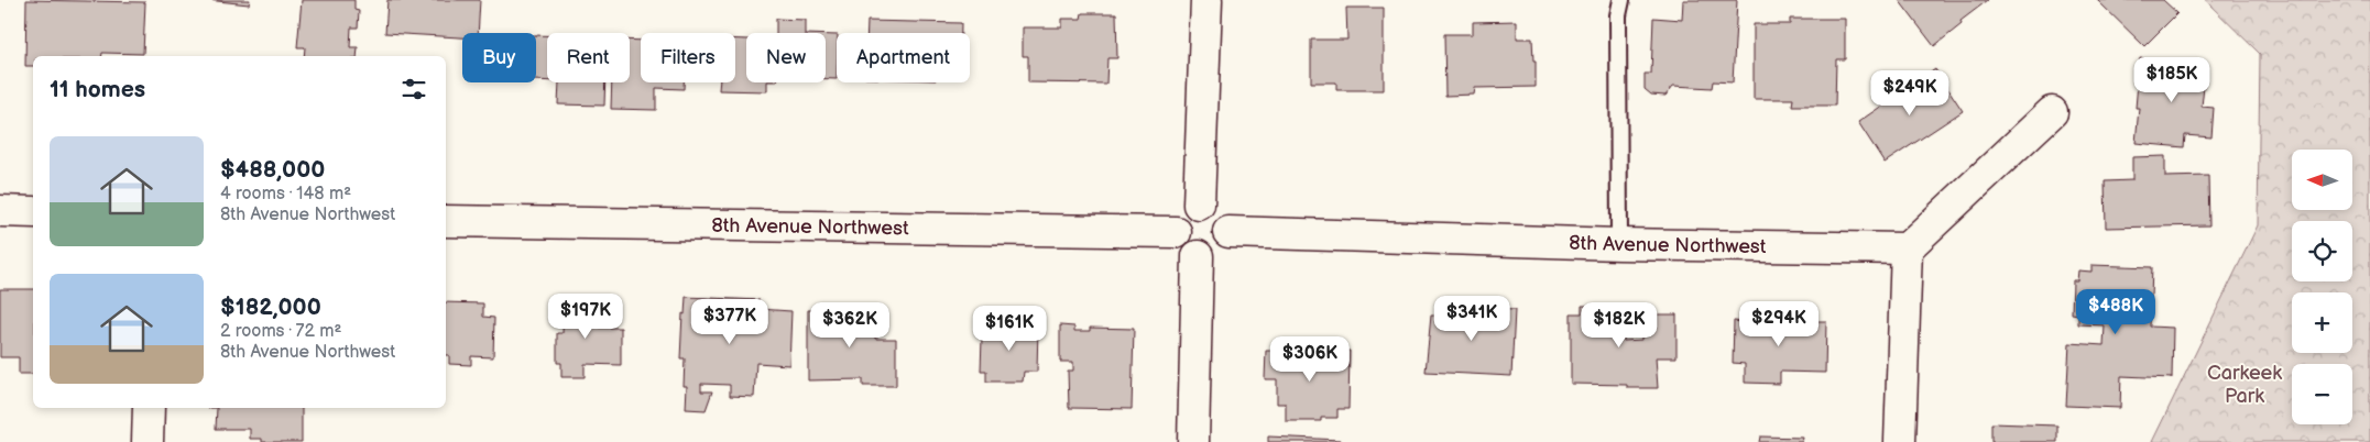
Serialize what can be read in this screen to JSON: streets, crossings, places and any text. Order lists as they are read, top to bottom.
{
  "streets": {
    "street": ["8th Avenue Northwest"]
  },
  "parks": ["Carkeek Park"],
  "north": "left",
  "page": {
    "chip": [
      "Buy",
      "Rent",
      "Filters",
      "New",
      "Apartment"
    ],
    "heading": "11 homes",
    "price": [
      "$185K",
      "$249K",
      "$488K",
      "$197K",
      "$341K",
      "$377K",
      "$294K",
      "$362K",
      "$182K",
      "$161K",
      "$306K"
    ],
    "list": [
      {
        "name": "$488,000",
        "note": "4 rooms · 148 m² · 8th Avenue Northwest"
      },
      {
        "name": "$182,000",
        "note": "2 rooms · 72 m² · 8th Avenue Northwest"
      }
    ],
    "map_buttons": ["+", "−"]
  }
}
